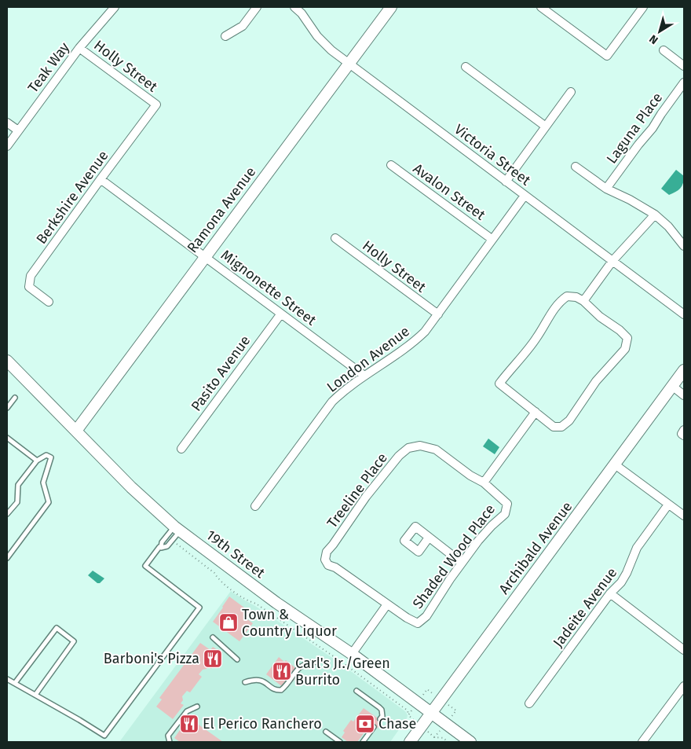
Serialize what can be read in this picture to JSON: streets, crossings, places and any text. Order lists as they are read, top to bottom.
{
  "streets": {
    "main road": ["Ramona Avenue", "Archibald Avenue", "19th Street"],
    "street": [
      "Holly Street",
      "Teak Way",
      "Laguna Place",
      "Victoria Street",
      "Avalon Street",
      "Berkshire Avenue",
      "Mignonette Street",
      "London Avenue",
      "Pasito Avenue",
      "Treeline Place",
      "Shaded Wood Place",
      "Jadeite Avenue"
    ]
  },
  "crossings": [
    ["Holly Street", "Teak Way"],
    ["Holly Street", "Berkshire Avenue"],
    ["Holly Street", "London Avenue"],
    ["Victoria Street", "Ramona Avenue"],
    ["Victoria Street", "London Avenue"],
    ["Avalon Street", "London Avenue"],
    ["Berkshire Avenue", "Mignonette Street"],
    ["Ramona Avenue", "Mignonette Street"],
    ["Ramona Avenue", "19th Street"],
    ["Mignonette Street", "London Avenue"],
    ["Mignonette Street", "Pasito Avenue"],
    ["Treeline Place", "Shaded Wood Place"],
    ["Archibald Avenue", "19th Street"]
  ],
  "places": {
    "shop": ["Town & Country Liquor"],
    "restaurant": ["Barboni's Pizza", "Carl's Jr./Green Burrito", "El Perico Ranchero"],
    "bank": ["Chase"]
  },
  "north": "bottom left"
}
